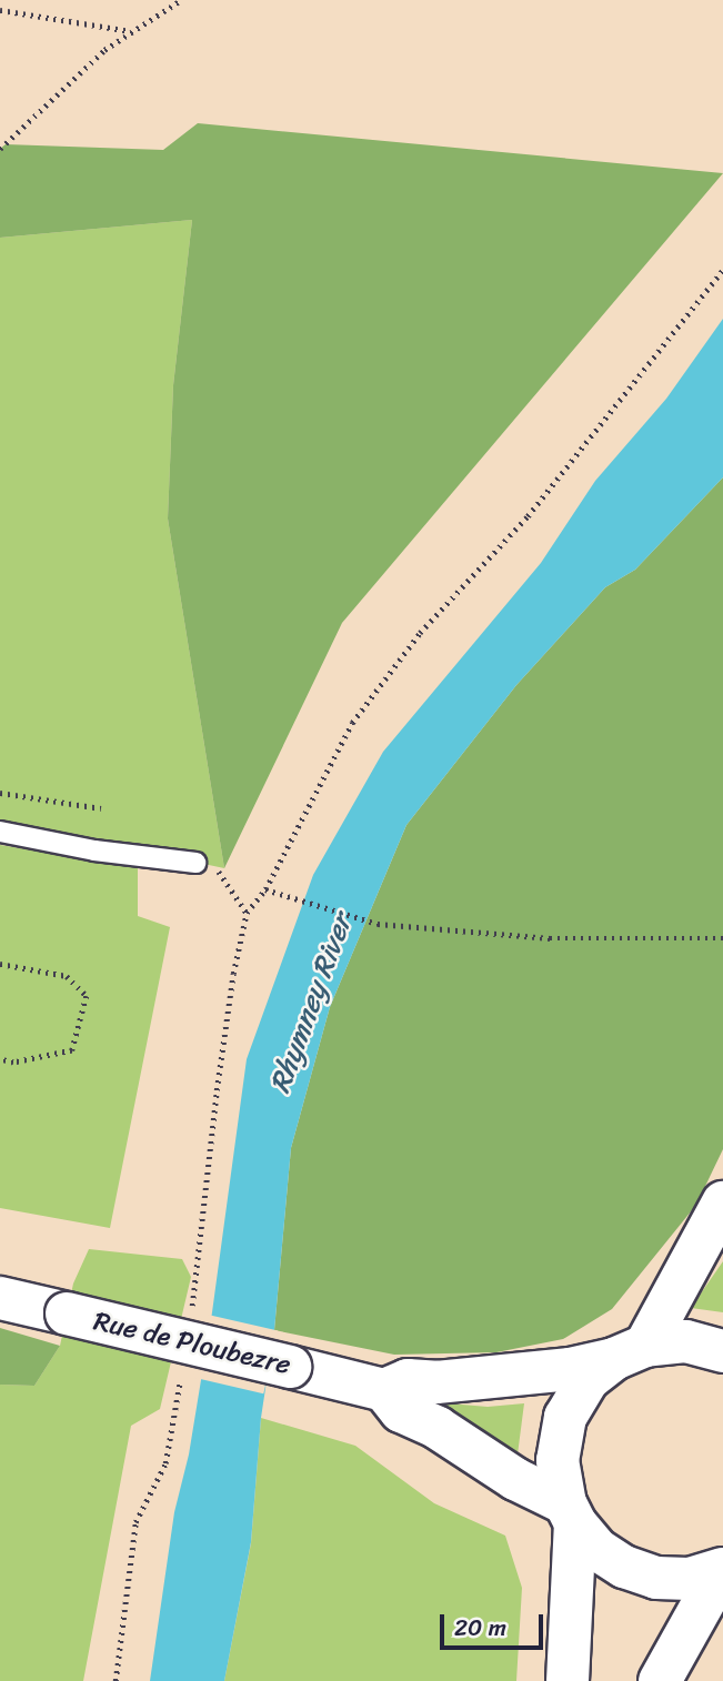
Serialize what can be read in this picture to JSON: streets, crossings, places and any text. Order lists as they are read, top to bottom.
{
  "streets": {
    "main road": ["Rue de Ploubezre"]
  },
  "water": ["Rhymney River"],
  "scale_bar": "20 m"
}
